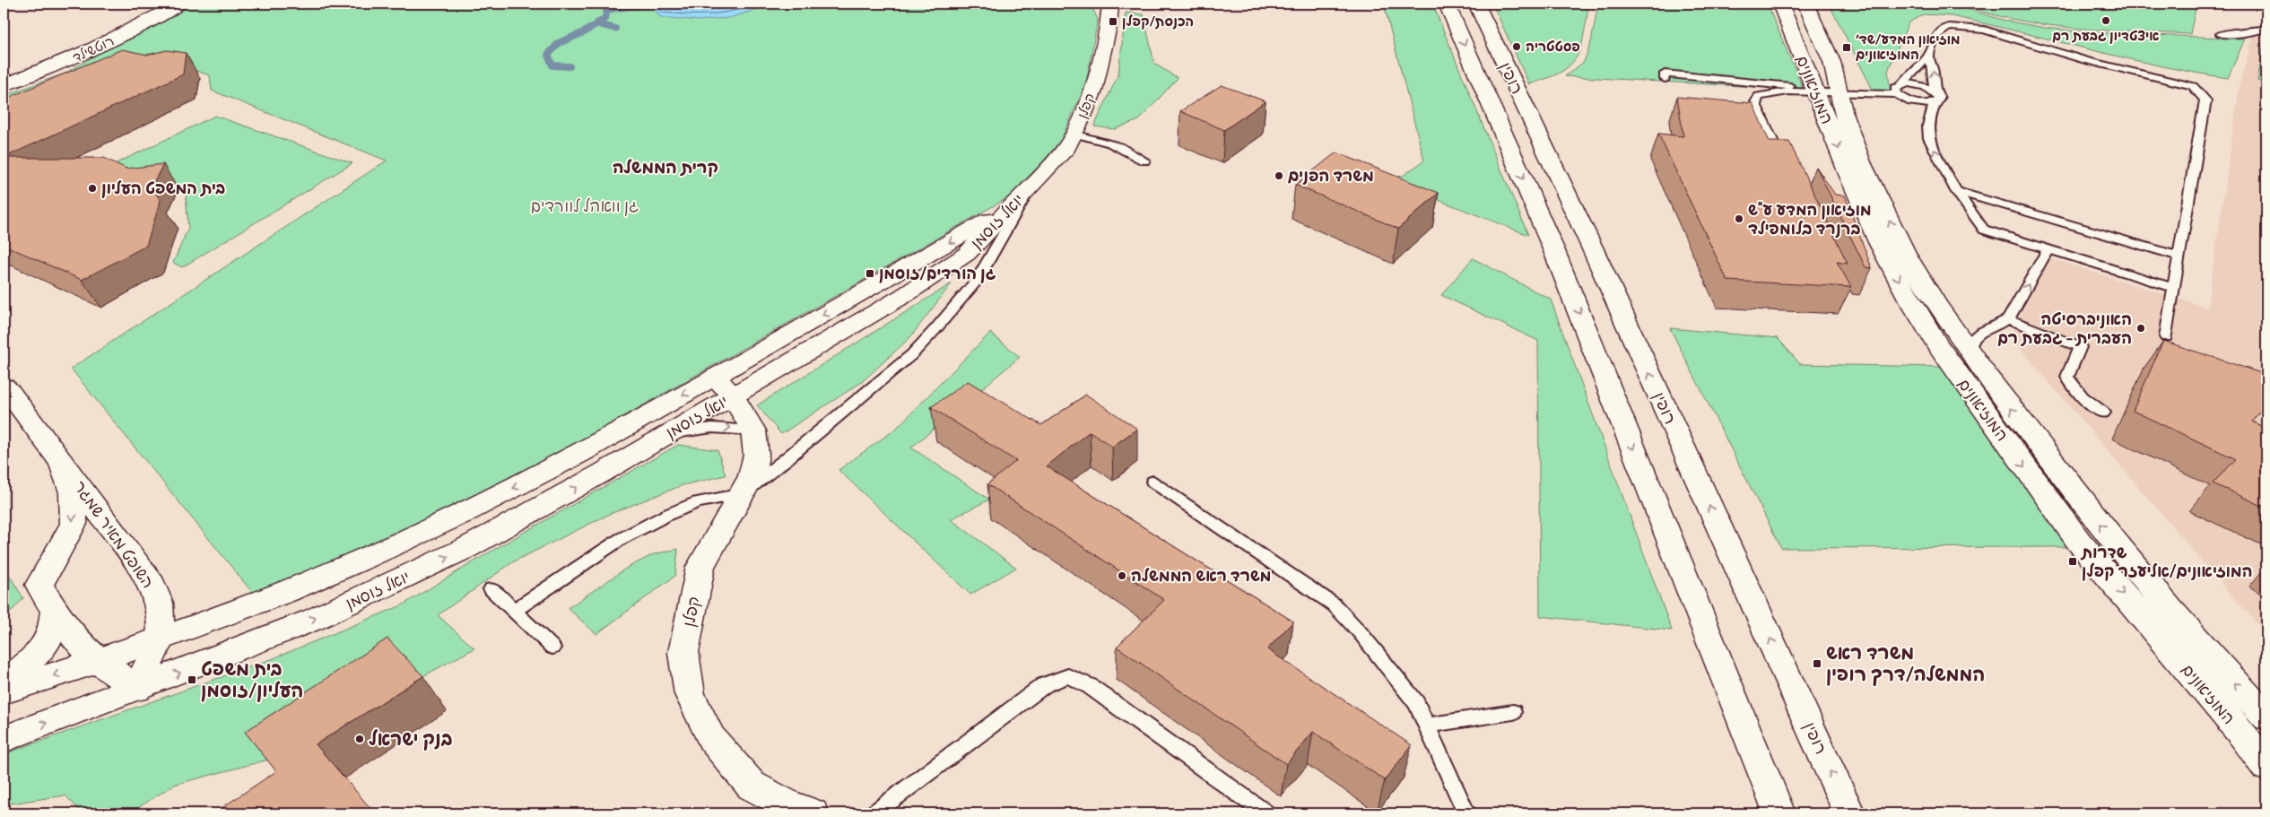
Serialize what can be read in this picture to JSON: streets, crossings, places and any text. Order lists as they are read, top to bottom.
{
  "streets": {
    "street": [
      "רוטשילד",
      "רופין",
      "המוזיאונים",
      "קפלן",
      "יואל זוסמן",
      "השופט מאיר שמגר"
    ]
  },
  "crossings": [
    ["קפלן", "יואל זוסמן"],
    ["יואל זוסמן", "השופט מאיר שמגר"]
  ],
  "districts": ["קרית הממשלה"],
  "parks": ["גן וואהל לוורדים"],
  "places": {
    "other": [
      "איצטדיון גבעת רם",
      "פסטטריה",
      "משרד הפנים",
      "בית המשפט העליון",
      "מוזיאון המדע ע\"ש ברנרד בלומפילד",
      "האוניברסיטה העברית - גבעת רם",
      "משרד ראש הממשלה",
      "בנק ישראל"
    ],
    "transit": [
      "הכנסת/קפלן",
      "מוזיאון המדע/שד׳ המוזיאונים",
      "גן הורדים/זוסמן",
      "שדרות המוזיאונים/אליעזר קפלן",
      "משרד ראש הממשלה/דרך רופין",
      "בית משפט העליון/זוסמן"
    ]
  }
}
